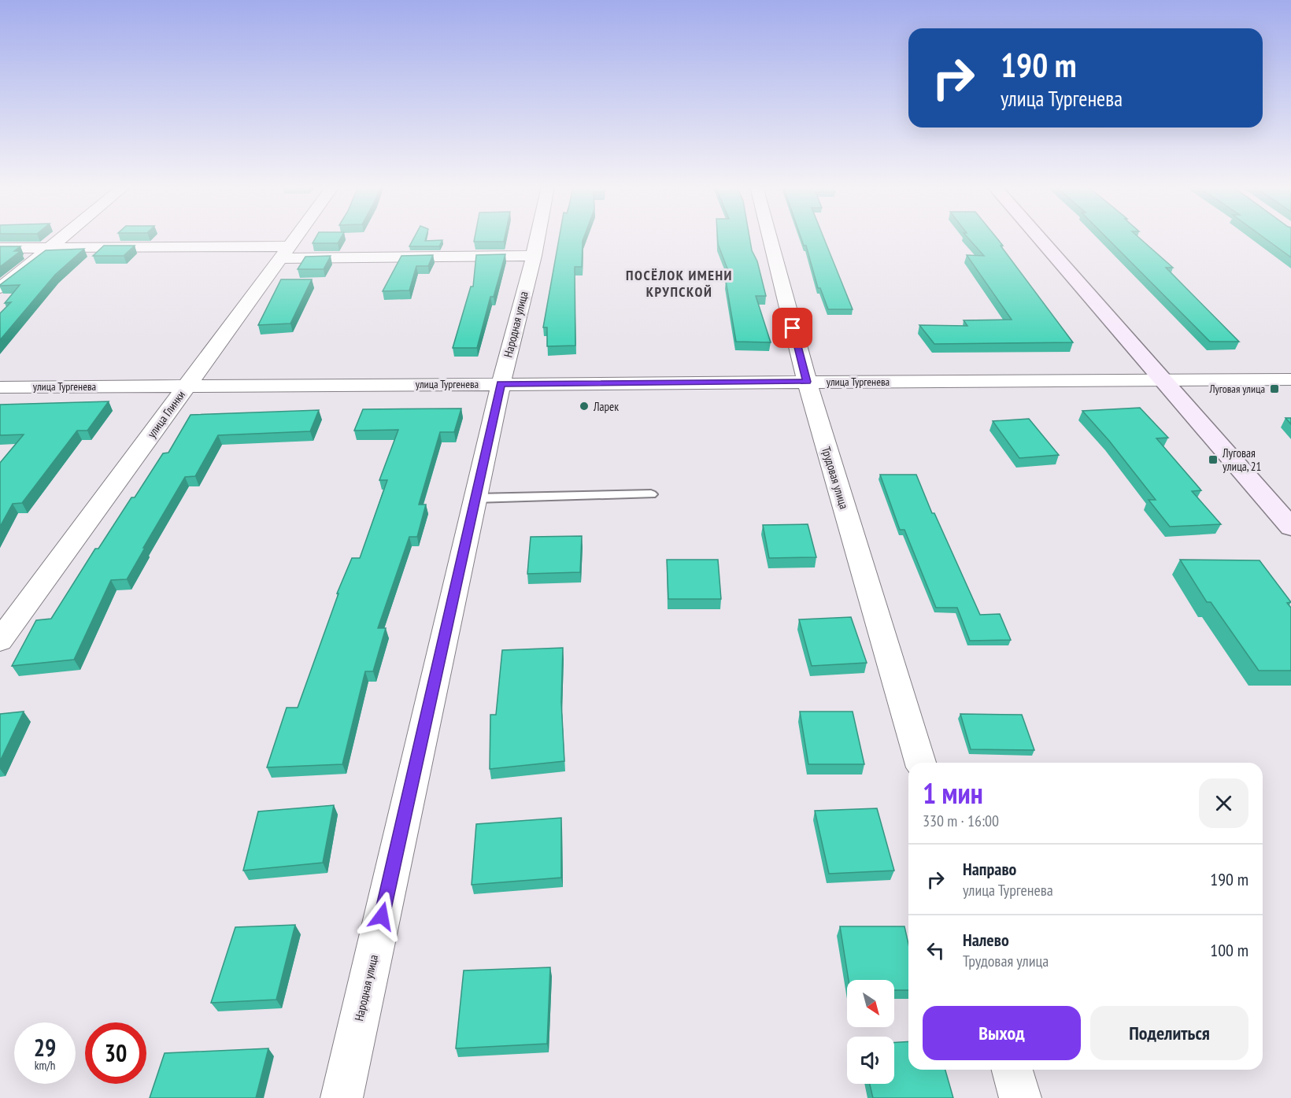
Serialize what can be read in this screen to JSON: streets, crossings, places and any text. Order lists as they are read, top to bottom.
{
  "streets": {
    "street": [
      "Народная улица",
      "улица Тургенева",
      "улица Глинки",
      "Трудовая улица"
    ]
  },
  "crossings": [
    ["Народная улица", "улица Тургенева"],
    ["улица Тургенева", "улица Глинки"],
    ["улица Тургенева", "Трудовая улица"]
  ],
  "districts": ["ПОСЁЛОК ИМЕНИ КРУПСКОЙ"],
  "places": {
    "transit": ["Луговая улица", "Луговая улица, 21"],
    "other": ["Ларек"]
  },
  "north": "bottom right",
  "page": {
    "turn": ["190 m", "улица Тургенева"],
    "heading": ["1 мин", "330 m · 16:00"],
    "list": [
      {
        "name": "Направо",
        "note": "улица Тургенева",
        "value": "190 m"
      },
      {
        "name": "Налево",
        "note": "Трудовая улица",
        "value": "100 m"
      }
    ],
    "buttons": ["Выход", "Поделиться"],
    "speed": "29 km/h",
    "limit": "30"
  }
}
